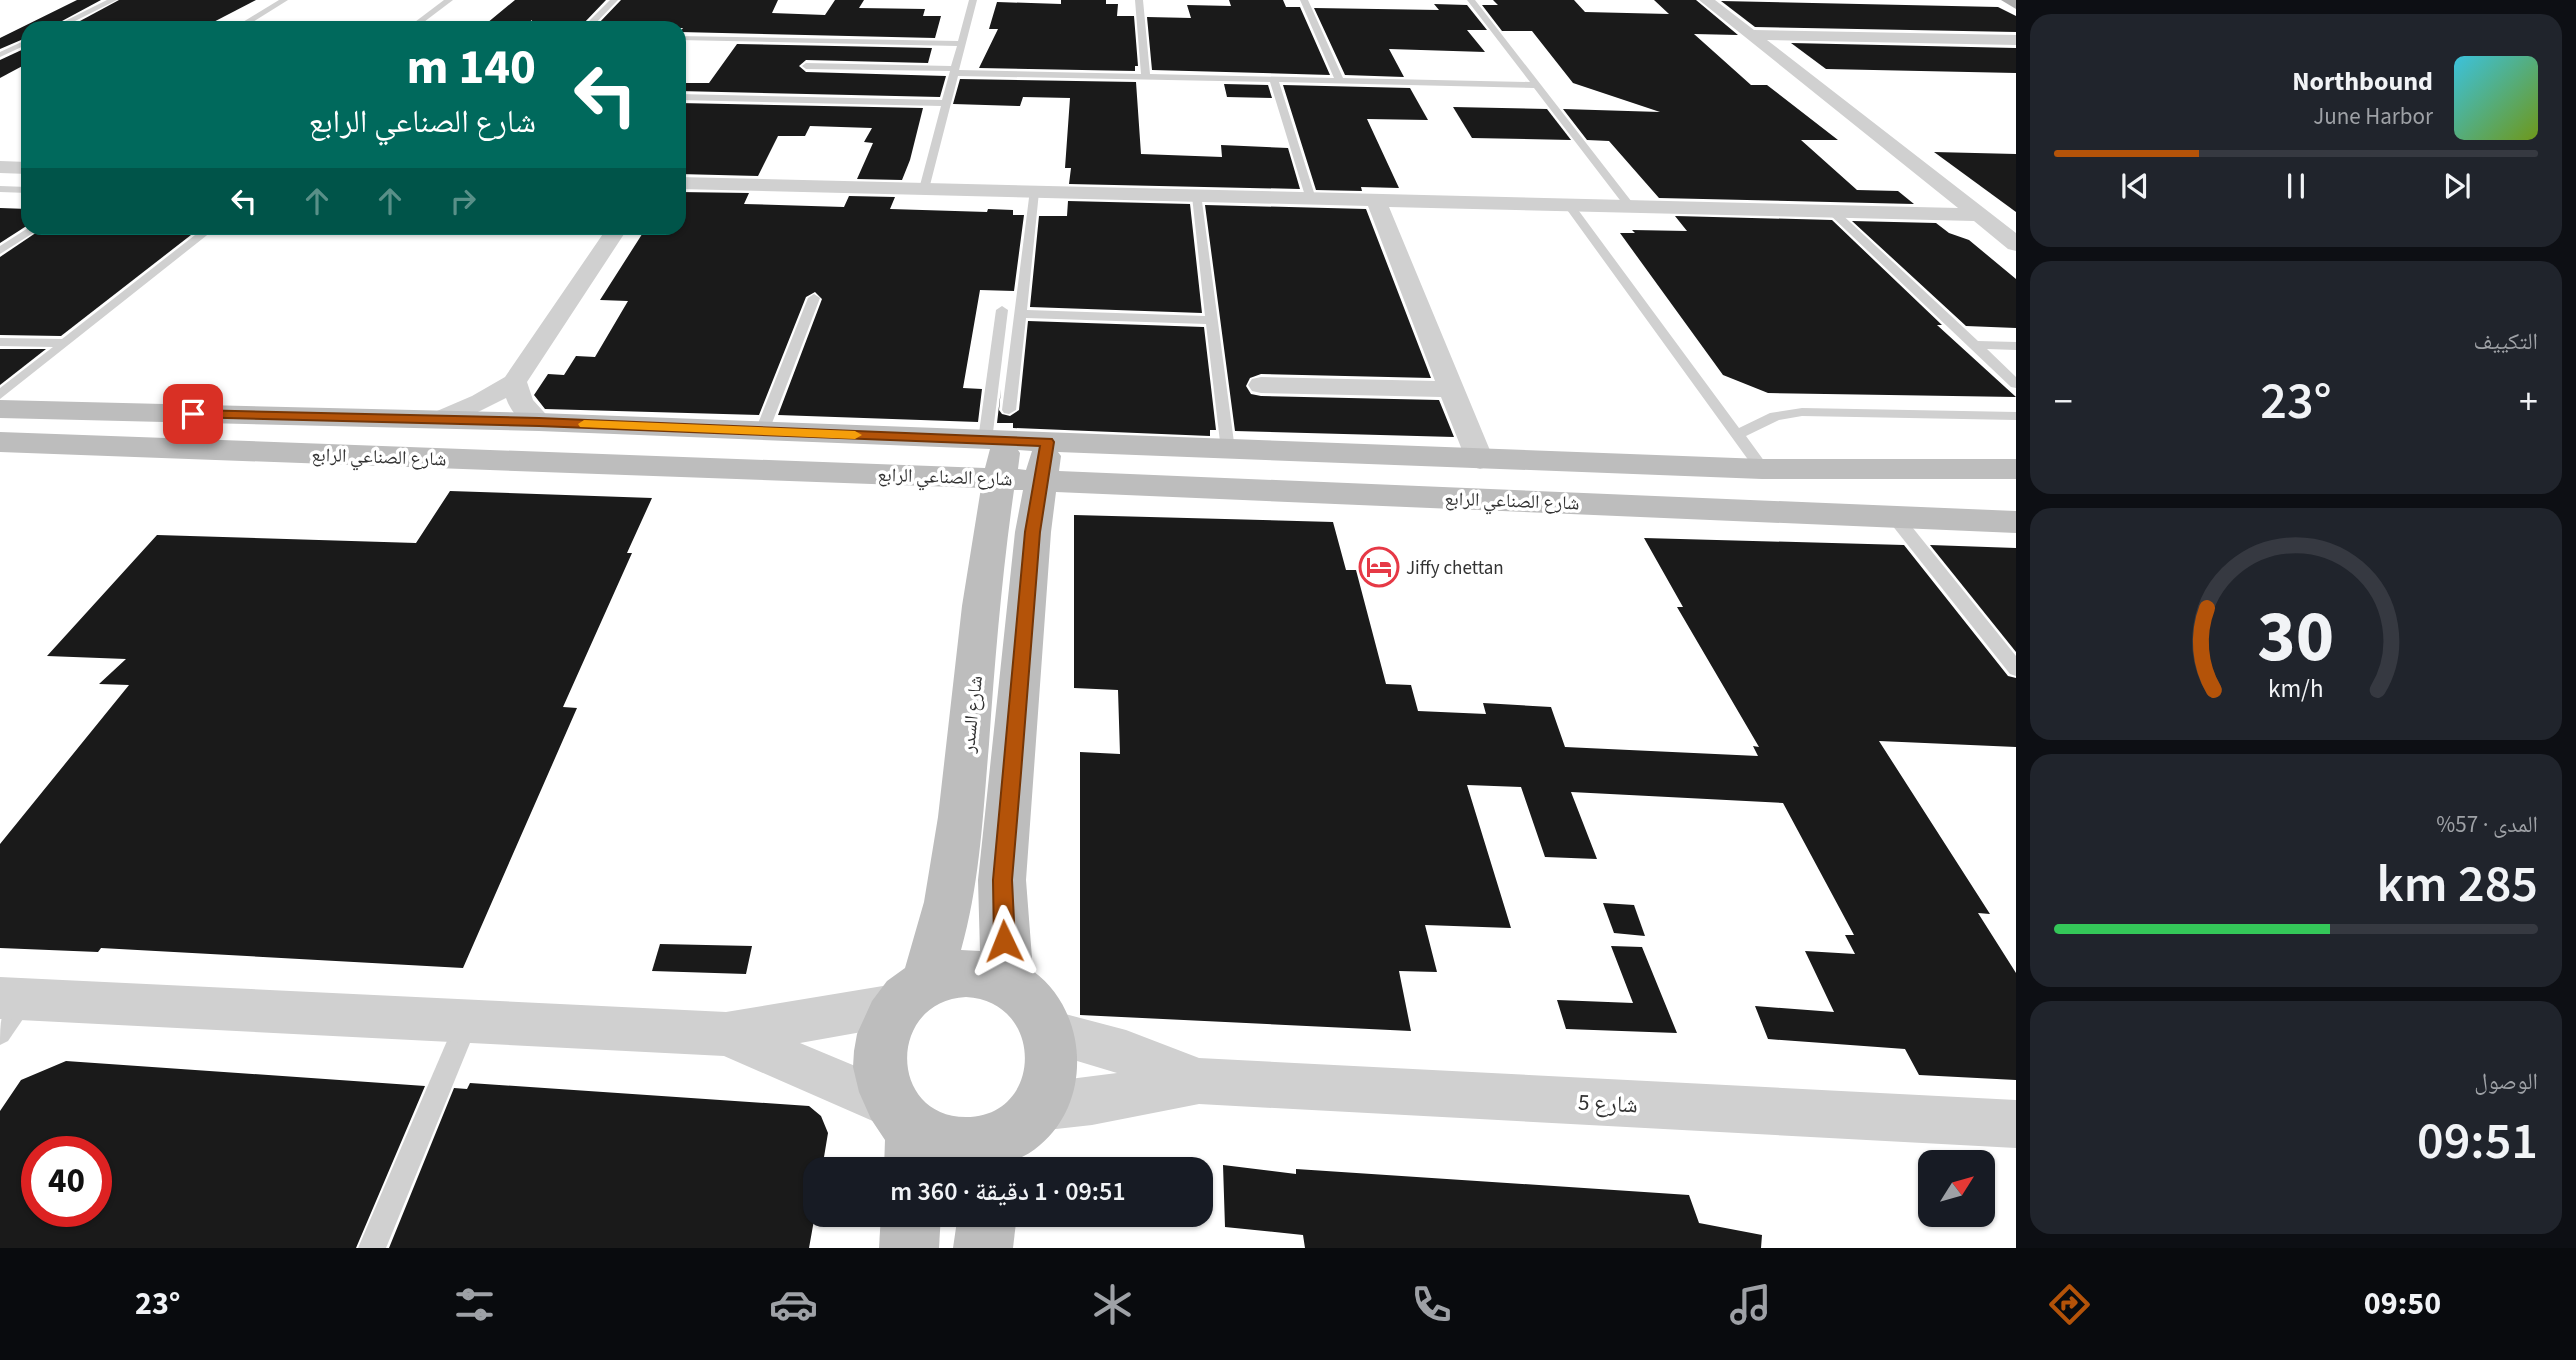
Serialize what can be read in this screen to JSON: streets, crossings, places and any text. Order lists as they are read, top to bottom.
{
  "streets": {
    "main road": ["شارع الصناعي الرابع", "شارع السدر"],
    "street": ["شارع 5"]
  },
  "crossings": [
    ["شارع الصناعي الرابع", "شارع السدر"],
    ["شارع السدر", "شارع 5"]
  ],
  "places": {
    "hotel": ["Jiffy chettan"]
  },
  "north": "top right",
  "page": {
    "turn": ["140 m", "شارع الصناعي الرابع"],
    "song": ["Northbound", "June Harbor"],
    "tile": [
      "التكييف",
      ["المدى · 57%", "285 km"],
      ["الوصول", "09:51"]
    ],
    "heat": ["−", "23°", "+"],
    "limit": "40",
    "trip": "09:51 · 1 دقيقة · 360 m",
    "tabs": ["09:50", "23°"],
    "gauge": ["30", "km/h"]
  }
}
